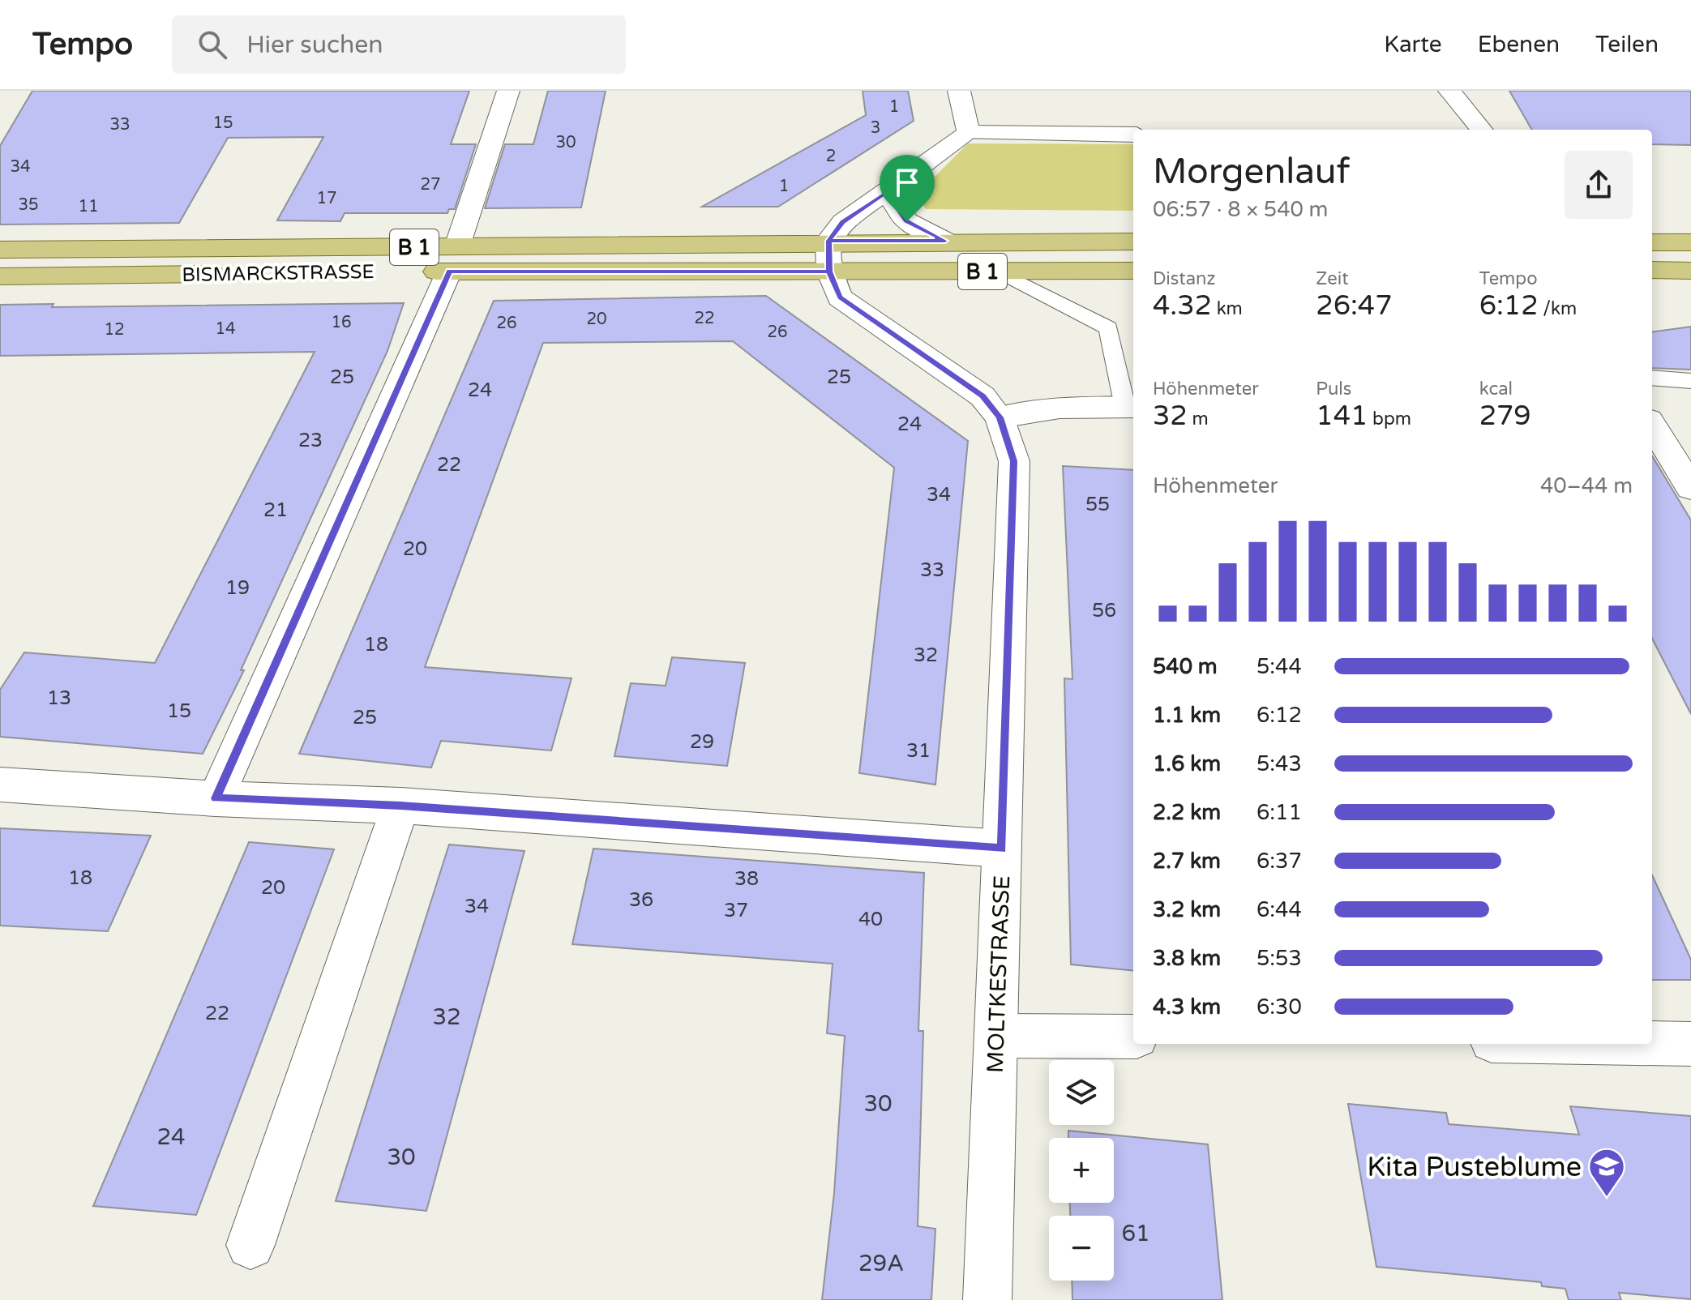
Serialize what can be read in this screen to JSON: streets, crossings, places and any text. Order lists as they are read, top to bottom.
{
  "streets": {
    "main road": ["B 1", "BISMARCKSTRASSE"],
    "street": ["MOLTKESTRASSE"]
  },
  "crossings": [
    ["B 1", "BISMARCKSTRASSE"]
  ],
  "places": {
    "school or university": ["Kita Pusteblume"]
  },
  "house_numbers": [
    "1",
    "15",
    "33",
    "3",
    "30",
    "2",
    "34",
    "27",
    "1",
    "17",
    "35",
    "11",
    "22",
    "20",
    "16",
    "26",
    "14",
    "12",
    "26",
    "25",
    "25",
    "24",
    "24",
    "23",
    "22",
    "34",
    "55",
    "21",
    "20",
    "33",
    "19",
    "56",
    "18",
    "32",
    "13",
    "15",
    "25",
    "29",
    "31",
    "18",
    "38",
    "20",
    "36",
    "34",
    "37",
    "40",
    "22",
    "32",
    "30",
    "24",
    "30",
    "61",
    "29A"
  ],
  "page": {
    "header": "Tempo",
    "search": "Hier suchen",
    "nav": ["Karte", "Ebenen", "Teilen"],
    "heading": ["Morgenlauf", "06:57 · 8 × 540 m"],
    "stats": [
      ["Distanz", "4.32 km"],
      ["Zeit", "26:47"],
      ["Tempo", "6:12 /km"],
      ["Höhenmeter", "32 m"],
      ["Puls", "141 bpm"],
      ["kcal", "279"]
    ],
    "chart": ["Höhenmeter", "40–44 m"],
    "list": [
      {
        "name": "540 m",
        "note": "5:44"
      },
      {
        "name": "1.1 km",
        "note": "6:12"
      },
      {
        "name": "1.6 km",
        "note": "5:43"
      },
      {
        "name": "2.2 km",
        "note": "6:11"
      },
      {
        "name": "2.7 km",
        "note": "6:37"
      },
      {
        "name": "3.2 km",
        "note": "6:44"
      },
      {
        "name": "3.8 km",
        "note": "5:53"
      },
      {
        "name": "4.3 km",
        "note": "6:30"
      }
    ],
    "map_buttons": ["+", "−"]
  }
}
